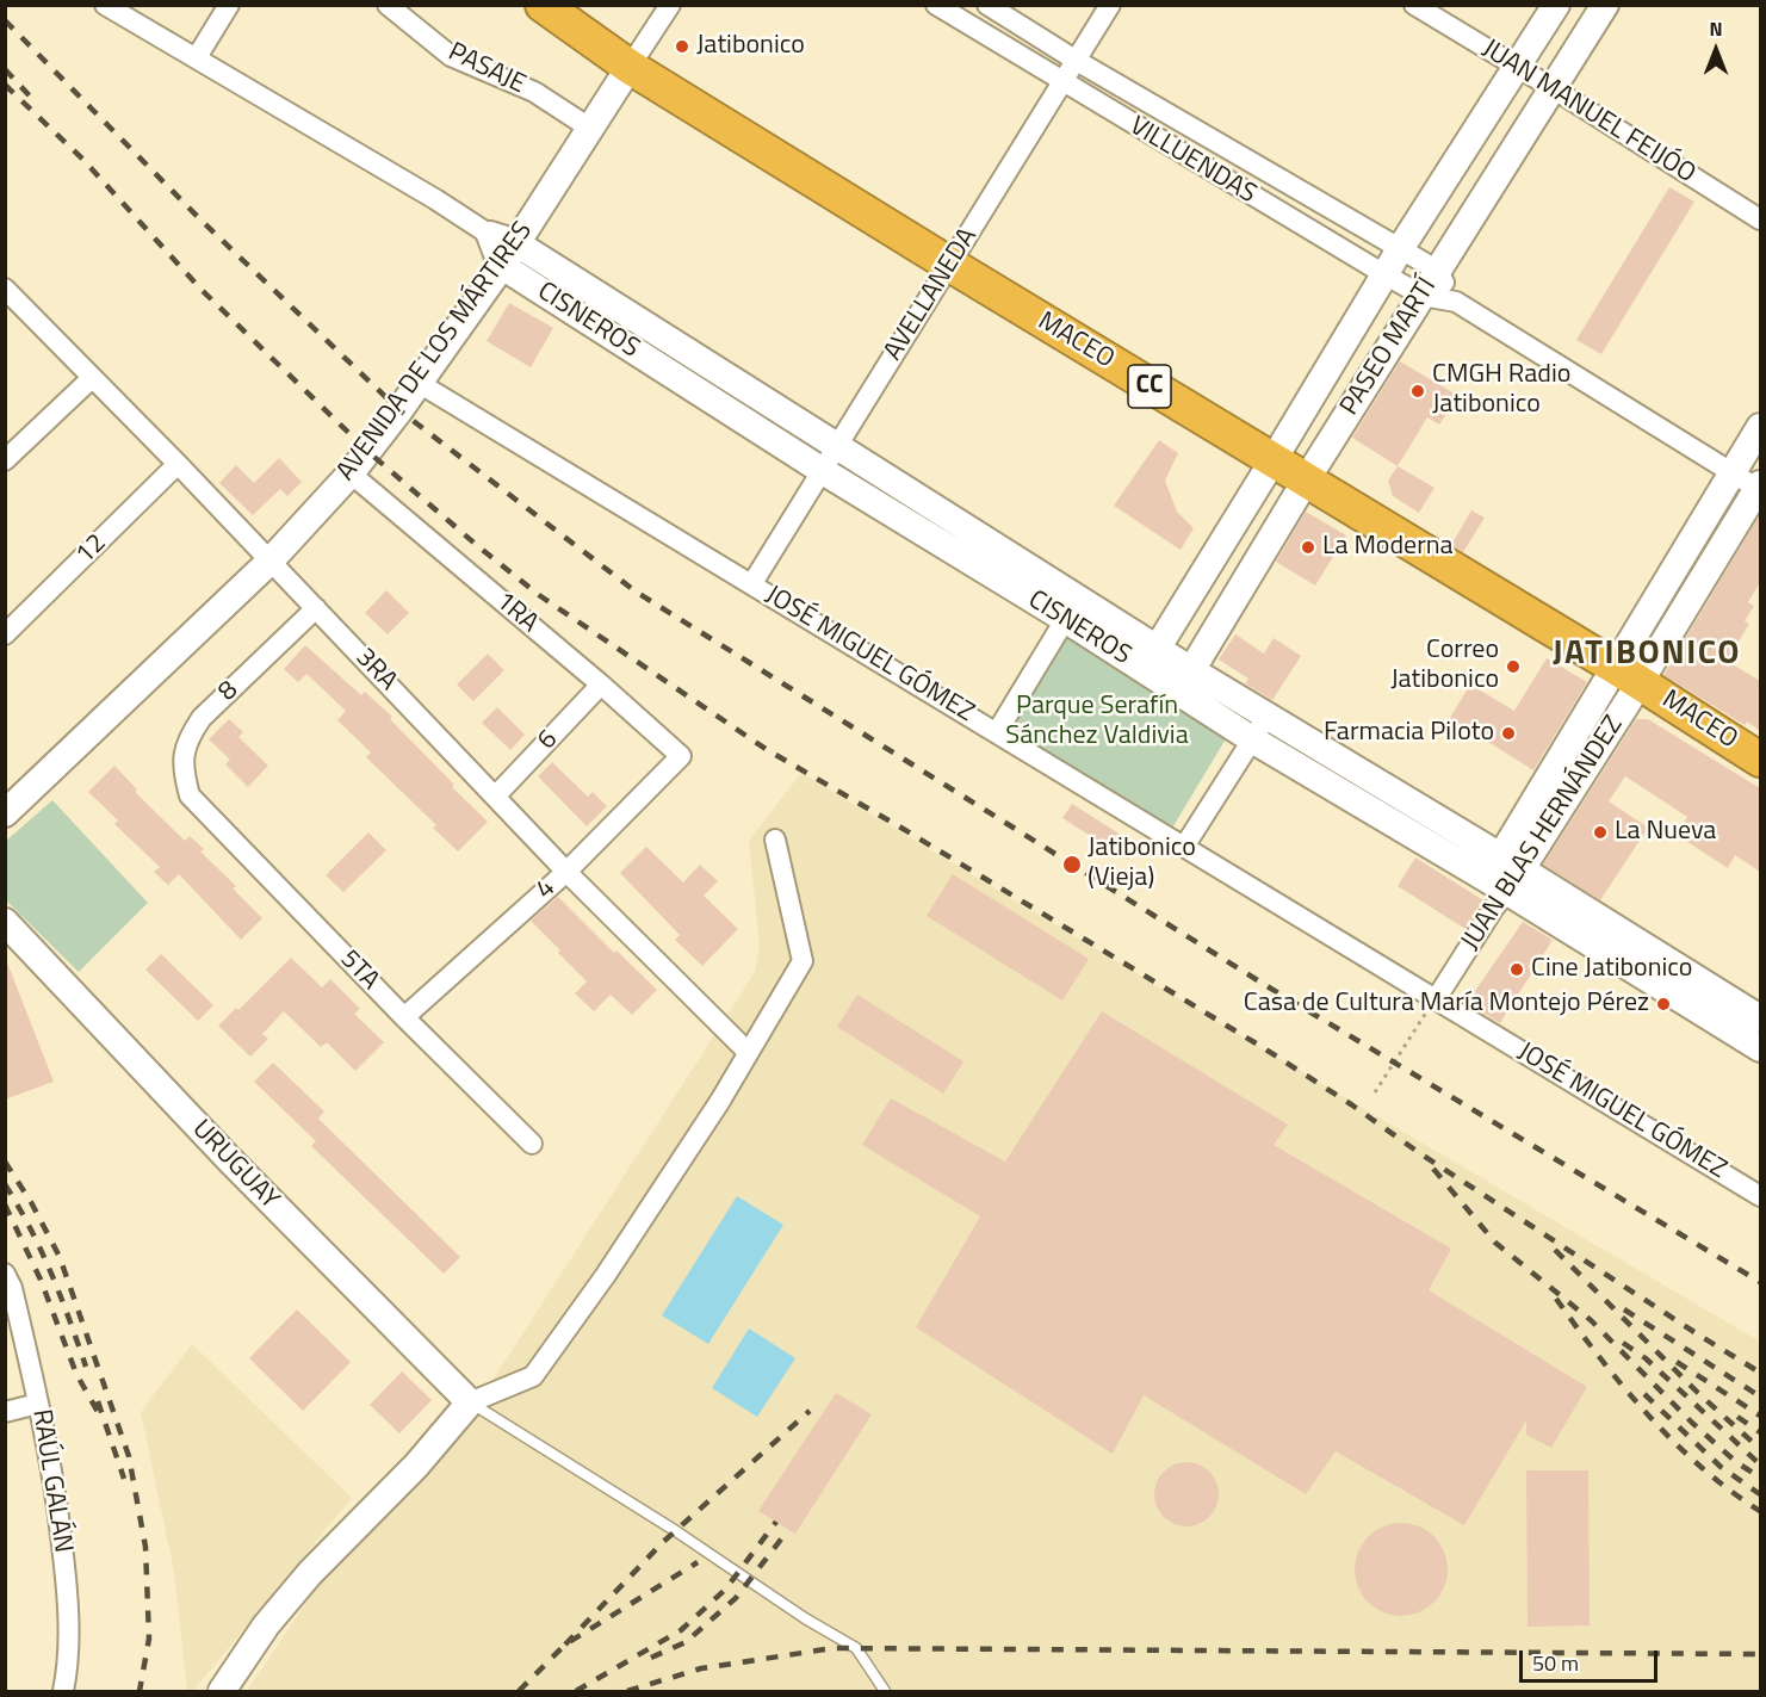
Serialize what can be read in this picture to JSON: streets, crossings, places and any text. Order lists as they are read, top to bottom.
{
  "streets": {
    "highway": ["MACEO", "CC"],
    "street": [
      "PASAJE",
      "JUAN MANUEL FEIJÓO",
      "VILLUENDAS",
      "AVELLANEDA",
      "CISNEROS",
      "PASEO MARTÍ",
      "AVENIDA DE LOS MÁRTIRES",
      "12",
      "1RA",
      "JOSÉ MIGUEL GÓMEZ",
      "3RA",
      "8",
      "6",
      "JUAN BLAS HERNÁNDEZ",
      "4",
      "5TA",
      "URUGUAY",
      "RAÚL GALÁN"
    ]
  },
  "crossings": [
    ["PASAJE", "AVENIDA DE LOS MÁRTIRES"],
    ["JUAN MANUEL FEIJÓO", "PASEO MARTÍ"],
    ["VILLUENDAS", "AVELLANEDA"],
    ["VILLUENDAS", "PASEO MARTÍ"],
    ["VILLUENDAS", "JUAN BLAS HERNÁNDEZ"],
    ["AVELLANEDA", "CISNEROS"],
    ["AVELLANEDA", "MACEO"],
    ["AVELLANEDA", "JOSÉ MIGUEL GÓMEZ"],
    ["CISNEROS", "PASEO MARTÍ"],
    ["CISNEROS", "AVENIDA DE LOS MÁRTIRES"],
    ["CISNEROS", "JUAN BLAS HERNÁNDEZ"],
    ["MACEO", "PASEO MARTÍ"],
    ["MACEO", "AVENIDA DE LOS MÁRTIRES"],
    ["MACEO", "JUAN BLAS HERNÁNDEZ"],
    ["AVENIDA DE LOS MÁRTIRES", "1RA"],
    ["AVENIDA DE LOS MÁRTIRES", "JOSÉ MIGUEL GÓMEZ"],
    ["AVENIDA DE LOS MÁRTIRES", "3RA"],
    ["12", "3RA"],
    ["1RA", "6"],
    ["1RA", "4"],
    ["JOSÉ MIGUEL GÓMEZ", "JUAN BLAS HERNÁNDEZ"],
    ["3RA", "8"],
    ["3RA", "6"],
    ["3RA", "4"],
    ["8", "5TA"],
    ["4", "5TA"]
  ],
  "districts": ["JATIBONICO"],
  "parks": ["Parque Serafín Sánchez Valdivia"],
  "places": [
    "Jatibonico",
    "CMGH Radio Jatibonico",
    "La Moderna",
    "Correo Jatibonico",
    "Farmacia Piloto",
    "La Nueva",
    "Jatibonico (Vieja)",
    "Cine Jatibonico",
    "Casa de Cultura María Montejo Pérez"
  ],
  "scale_bar": "50 m",
  "north": "top"
}
